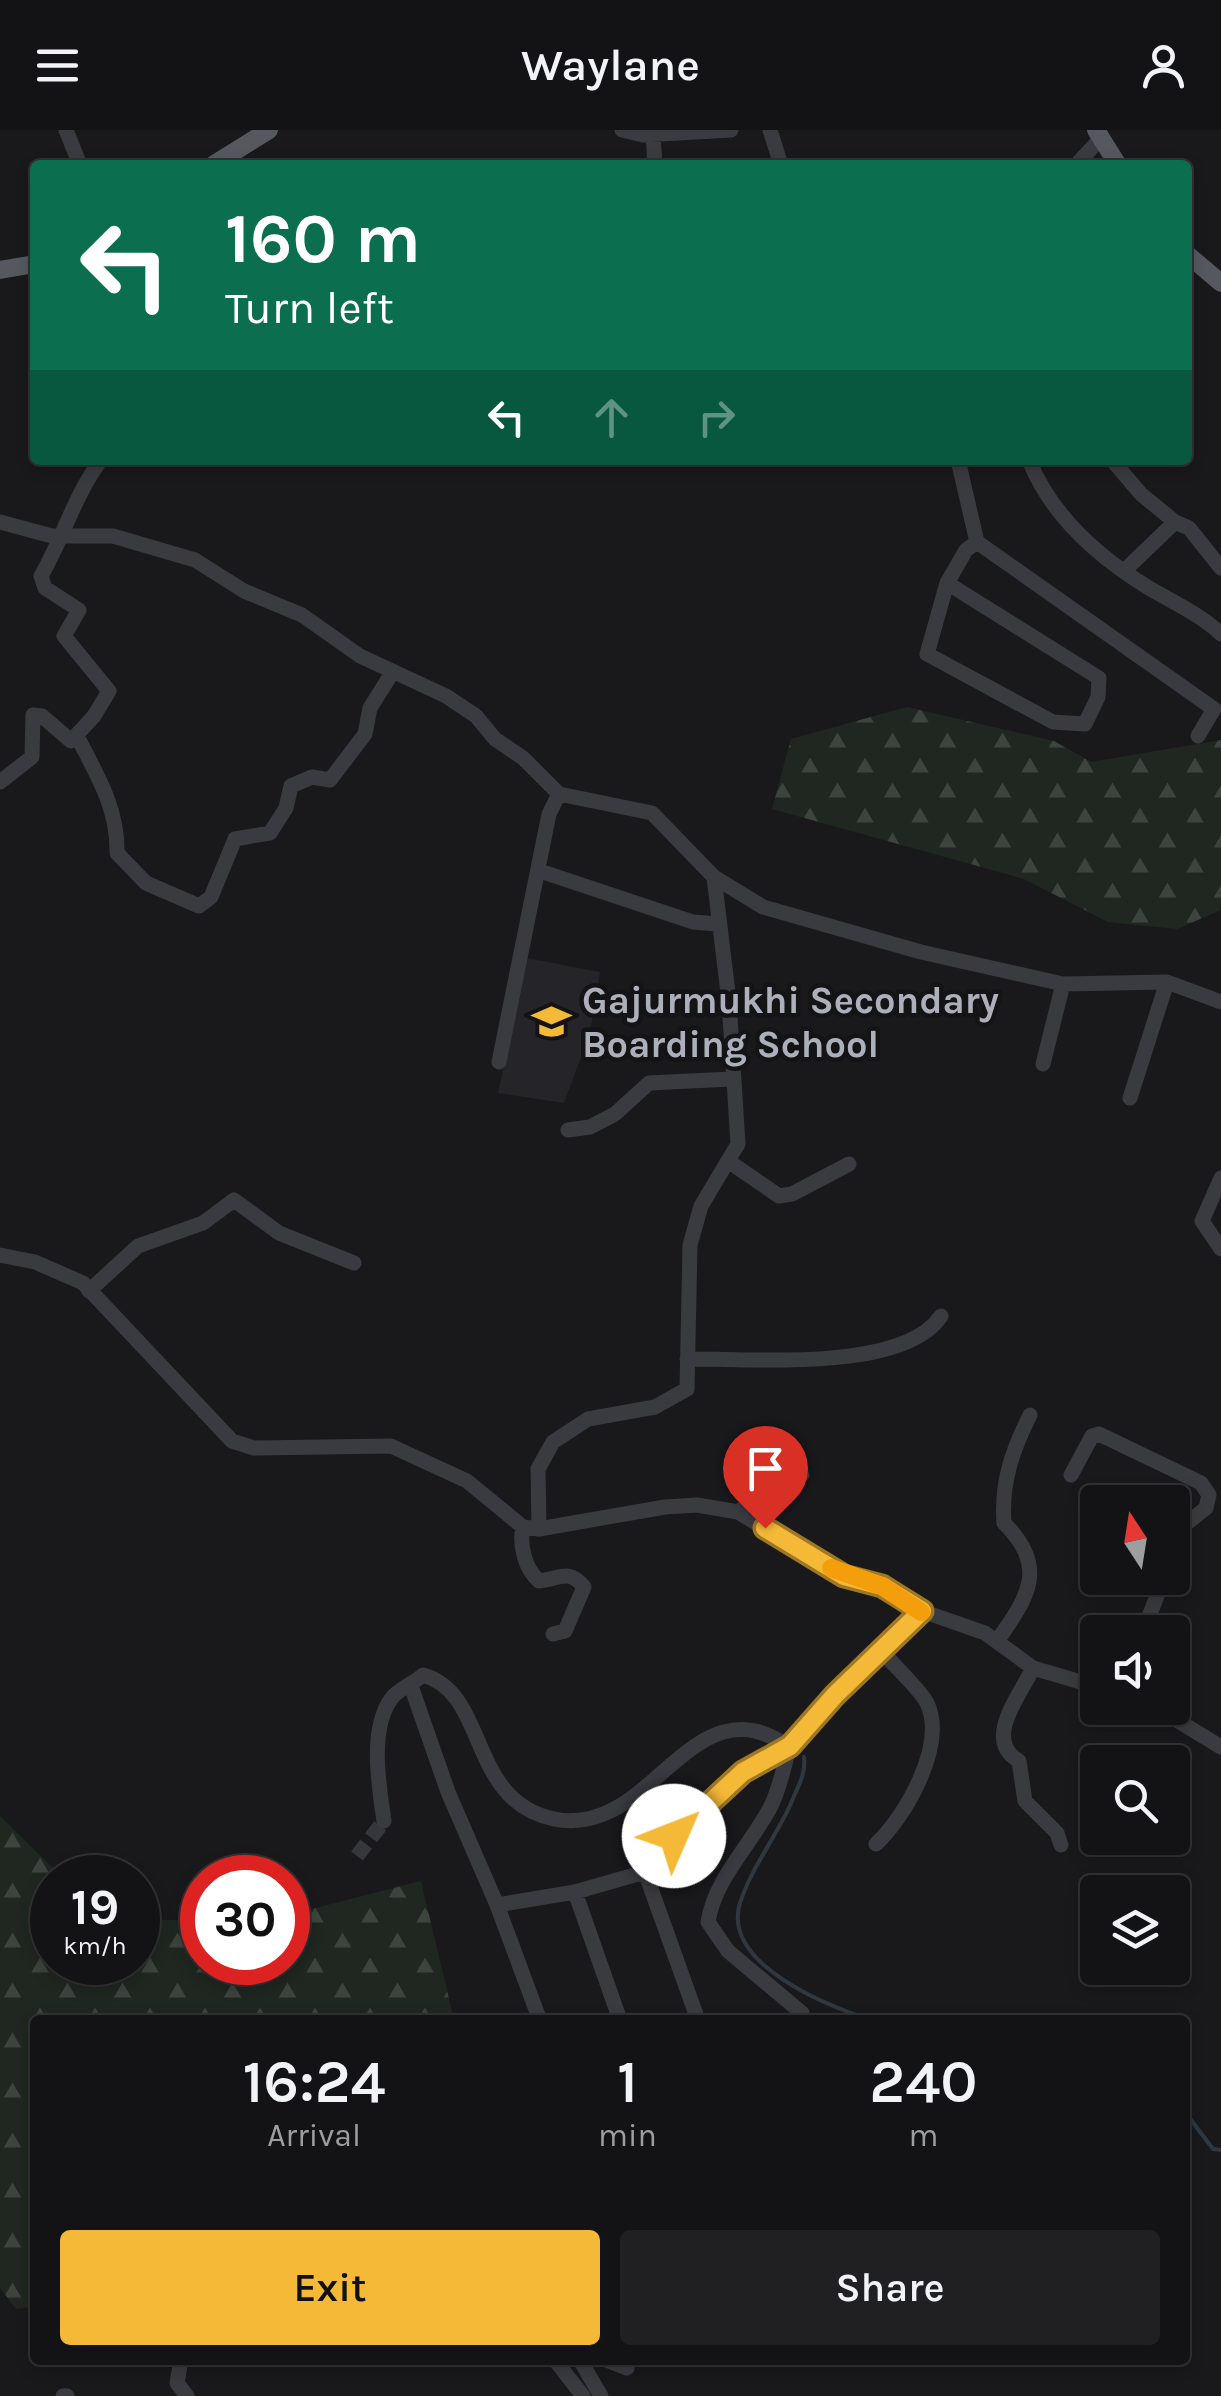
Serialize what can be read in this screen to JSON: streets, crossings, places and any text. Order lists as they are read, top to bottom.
{
  "places": {
    "school or university": ["Gajurmukhi Secondary Boarding School"]
  },
  "north": "top",
  "page": {
    "header": "Waylane",
    "turn": ["160 m", "Turn left"],
    "speed": "19 km/h",
    "limit": "30",
    "eta": [
      "16:24",
      "Arrival",
      "1",
      "min",
      "240",
      "m"
    ],
    "buttons": ["Exit", "Share"]
  }
}
